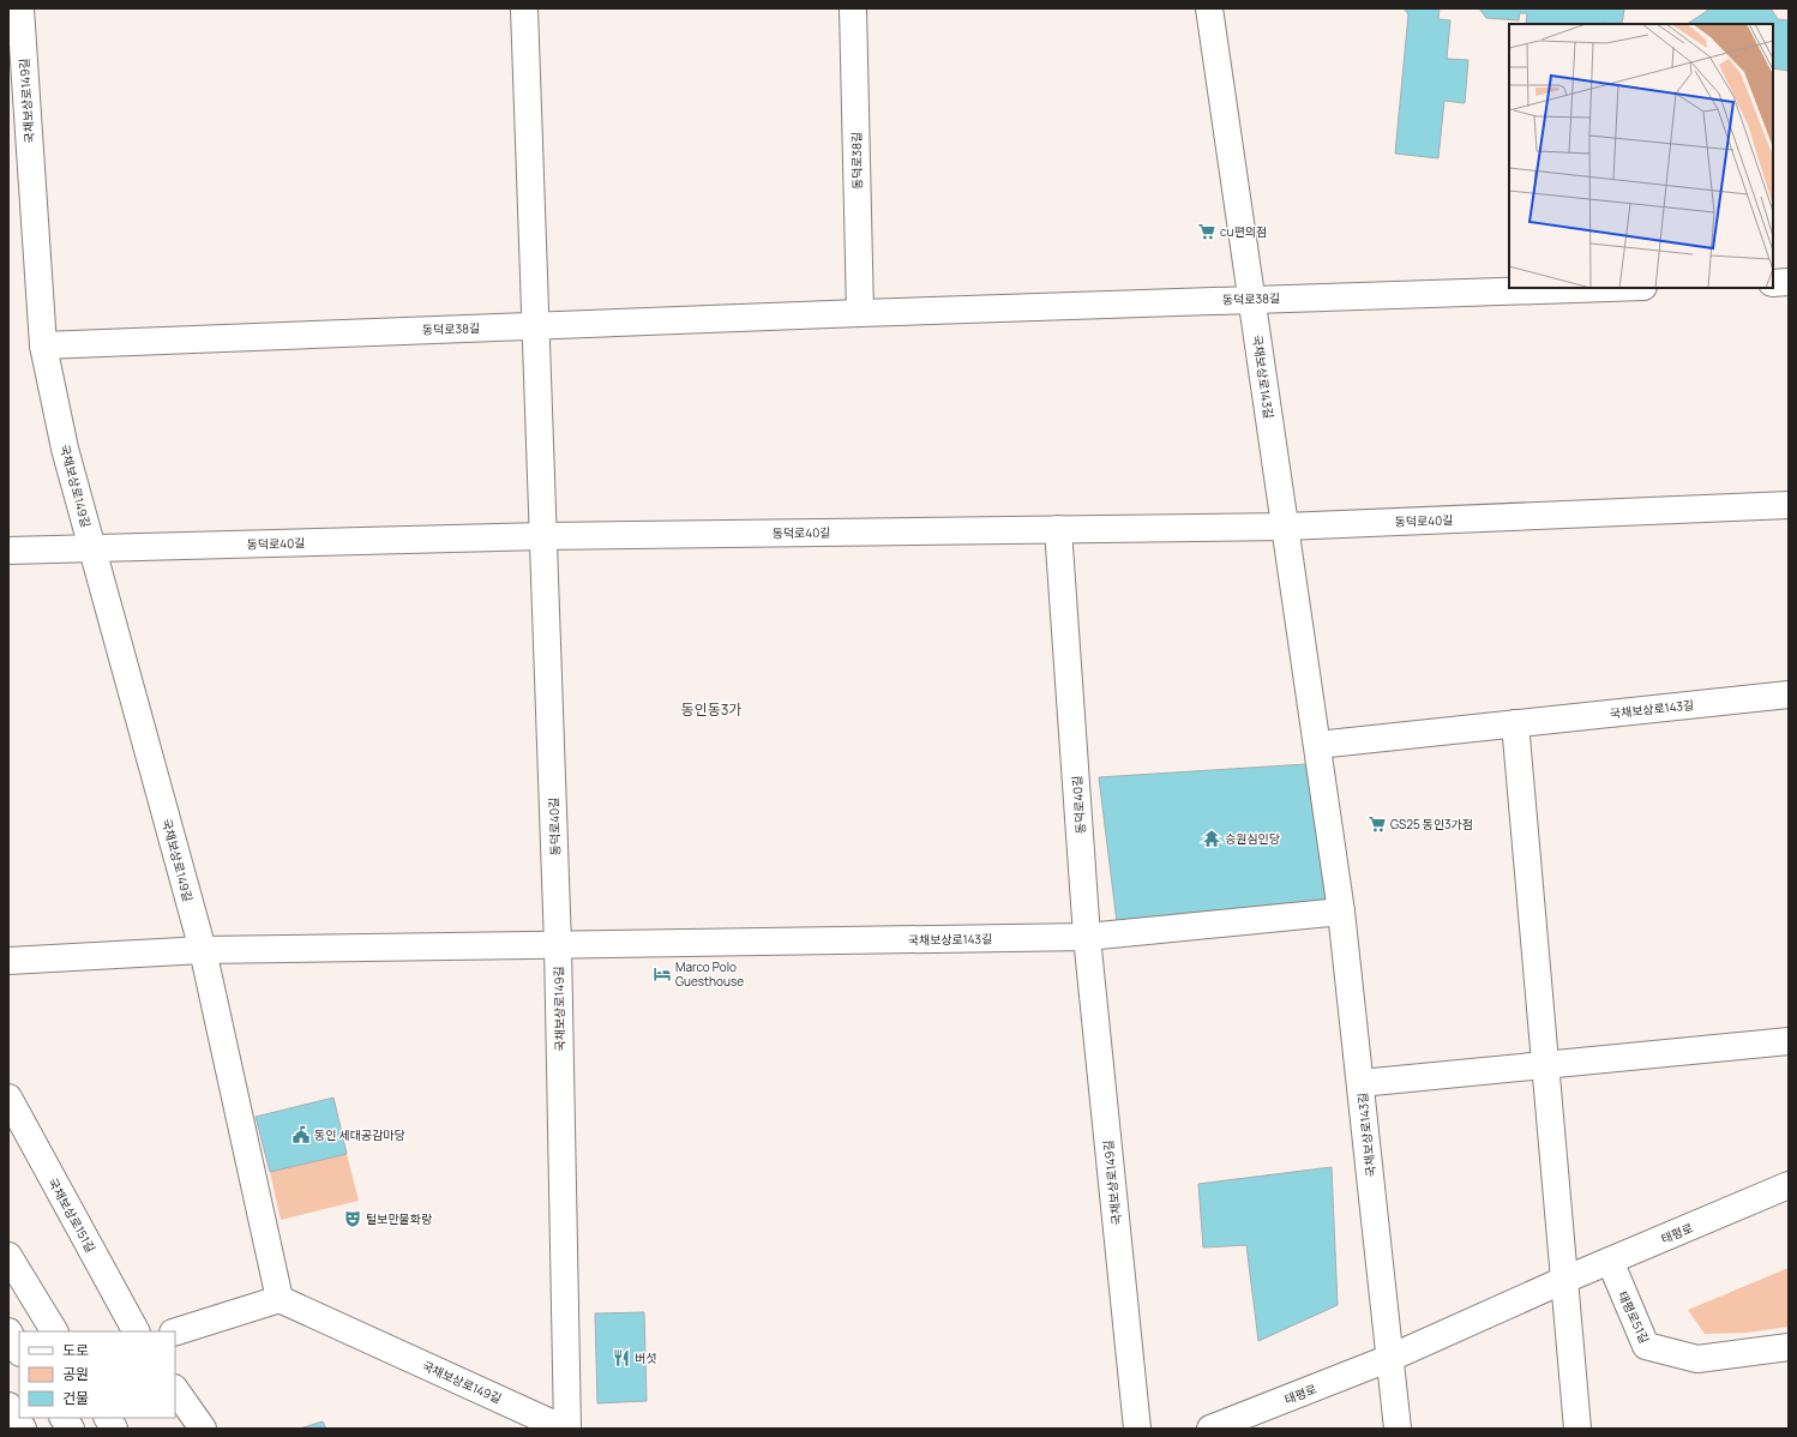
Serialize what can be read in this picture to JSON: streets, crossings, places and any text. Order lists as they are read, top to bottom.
{
  "streets": {
    "main road": [
      "국채보상로149길",
      "동덕로38길",
      "국채보상로143길",
      "동덕로40길",
      "국채보상로151길",
      "태평로",
      "태평로51길"
    ]
  },
  "crossings": [
    ["국채보상로149길", "동덕로38길"],
    ["국채보상로149길", "국채보상로143길"],
    ["국채보상로149길", "동덕로40길"],
    ["동덕로38길", "국채보상로143길"],
    ["국채보상로143길", "동덕로40길"],
    ["국채보상로143길", "태평로"],
    ["태평로", "태평로51길"]
  ],
  "districts": ["동인동3가"],
  "places": {
    "supermarket": ["cu편의점", "GS25 동인3가점"],
    "temple": ["승원심인당"],
    "hotel": ["Marco Polo Guesthouse"],
    "public building": ["동인 세대공감마당"],
    "theatre": ["털보만물화랑"],
    "restaurant": ["버섯"]
  },
  "legend": ["도로", "공원", "건물"]
}
